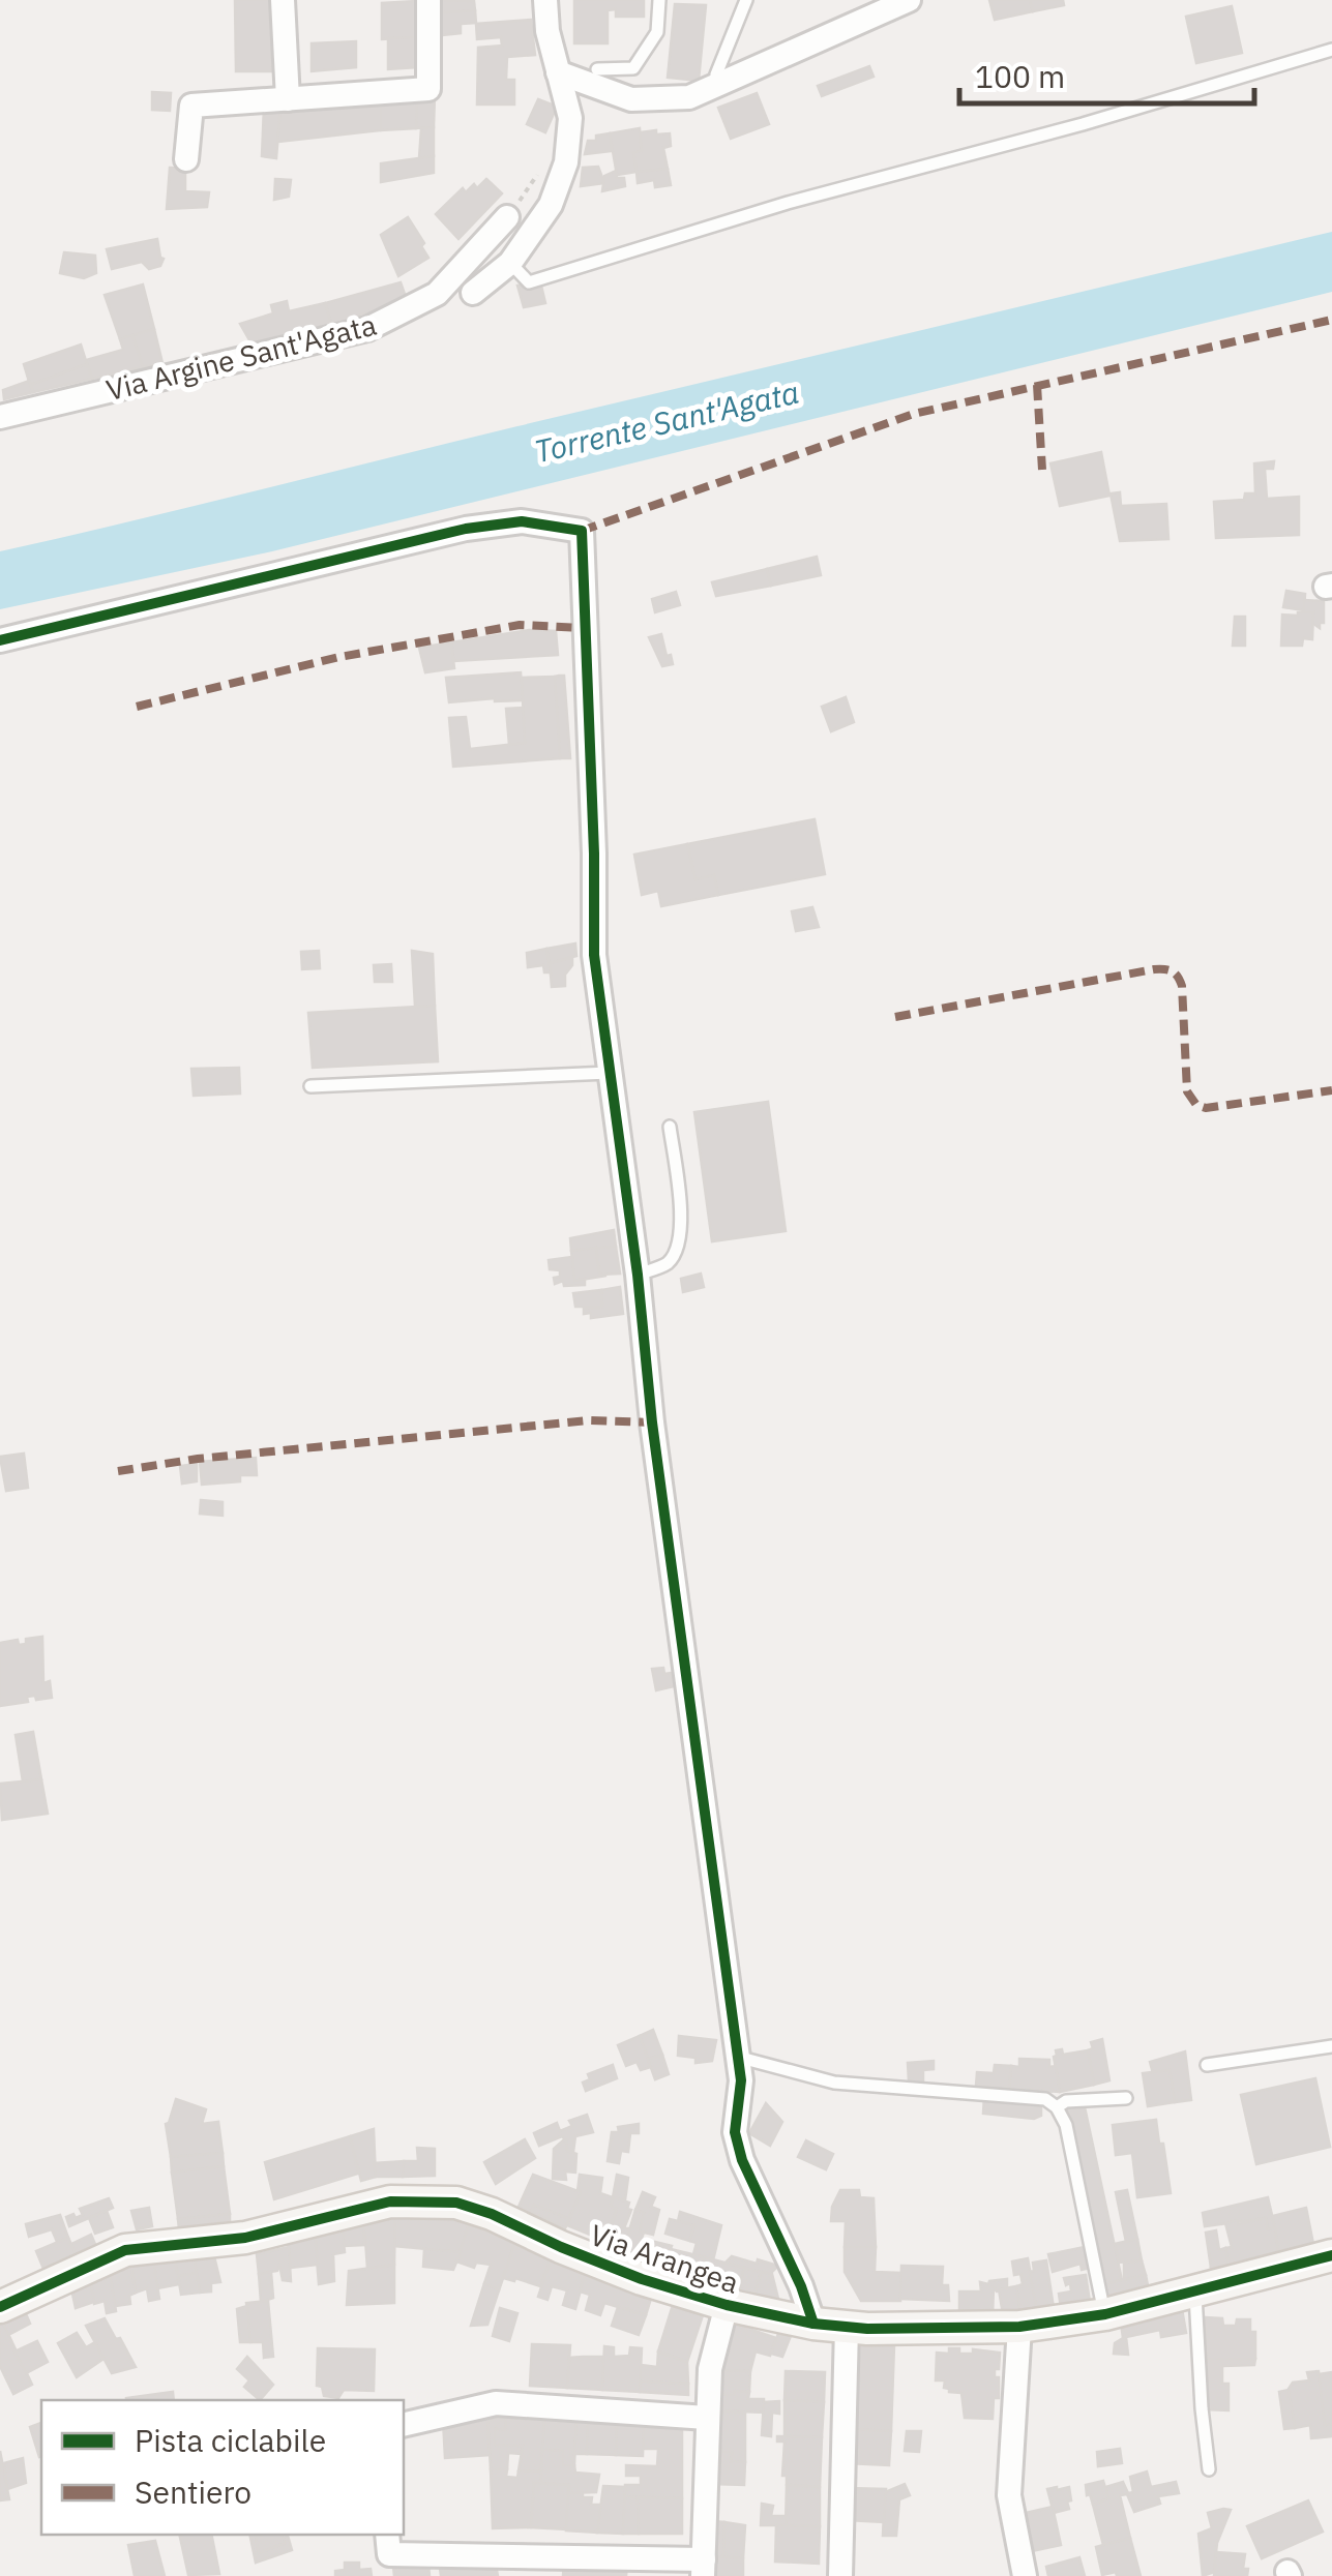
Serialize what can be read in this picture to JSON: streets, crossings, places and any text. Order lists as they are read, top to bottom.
{
  "streets": {
    "street": ["Via Argine Sant'Agata", "Via Arangea"]
  },
  "water": ["Torrente Sant'Agata"],
  "legend": ["Pista ciclabile", "Sentiero"],
  "scale_bar": "100 m"
}
